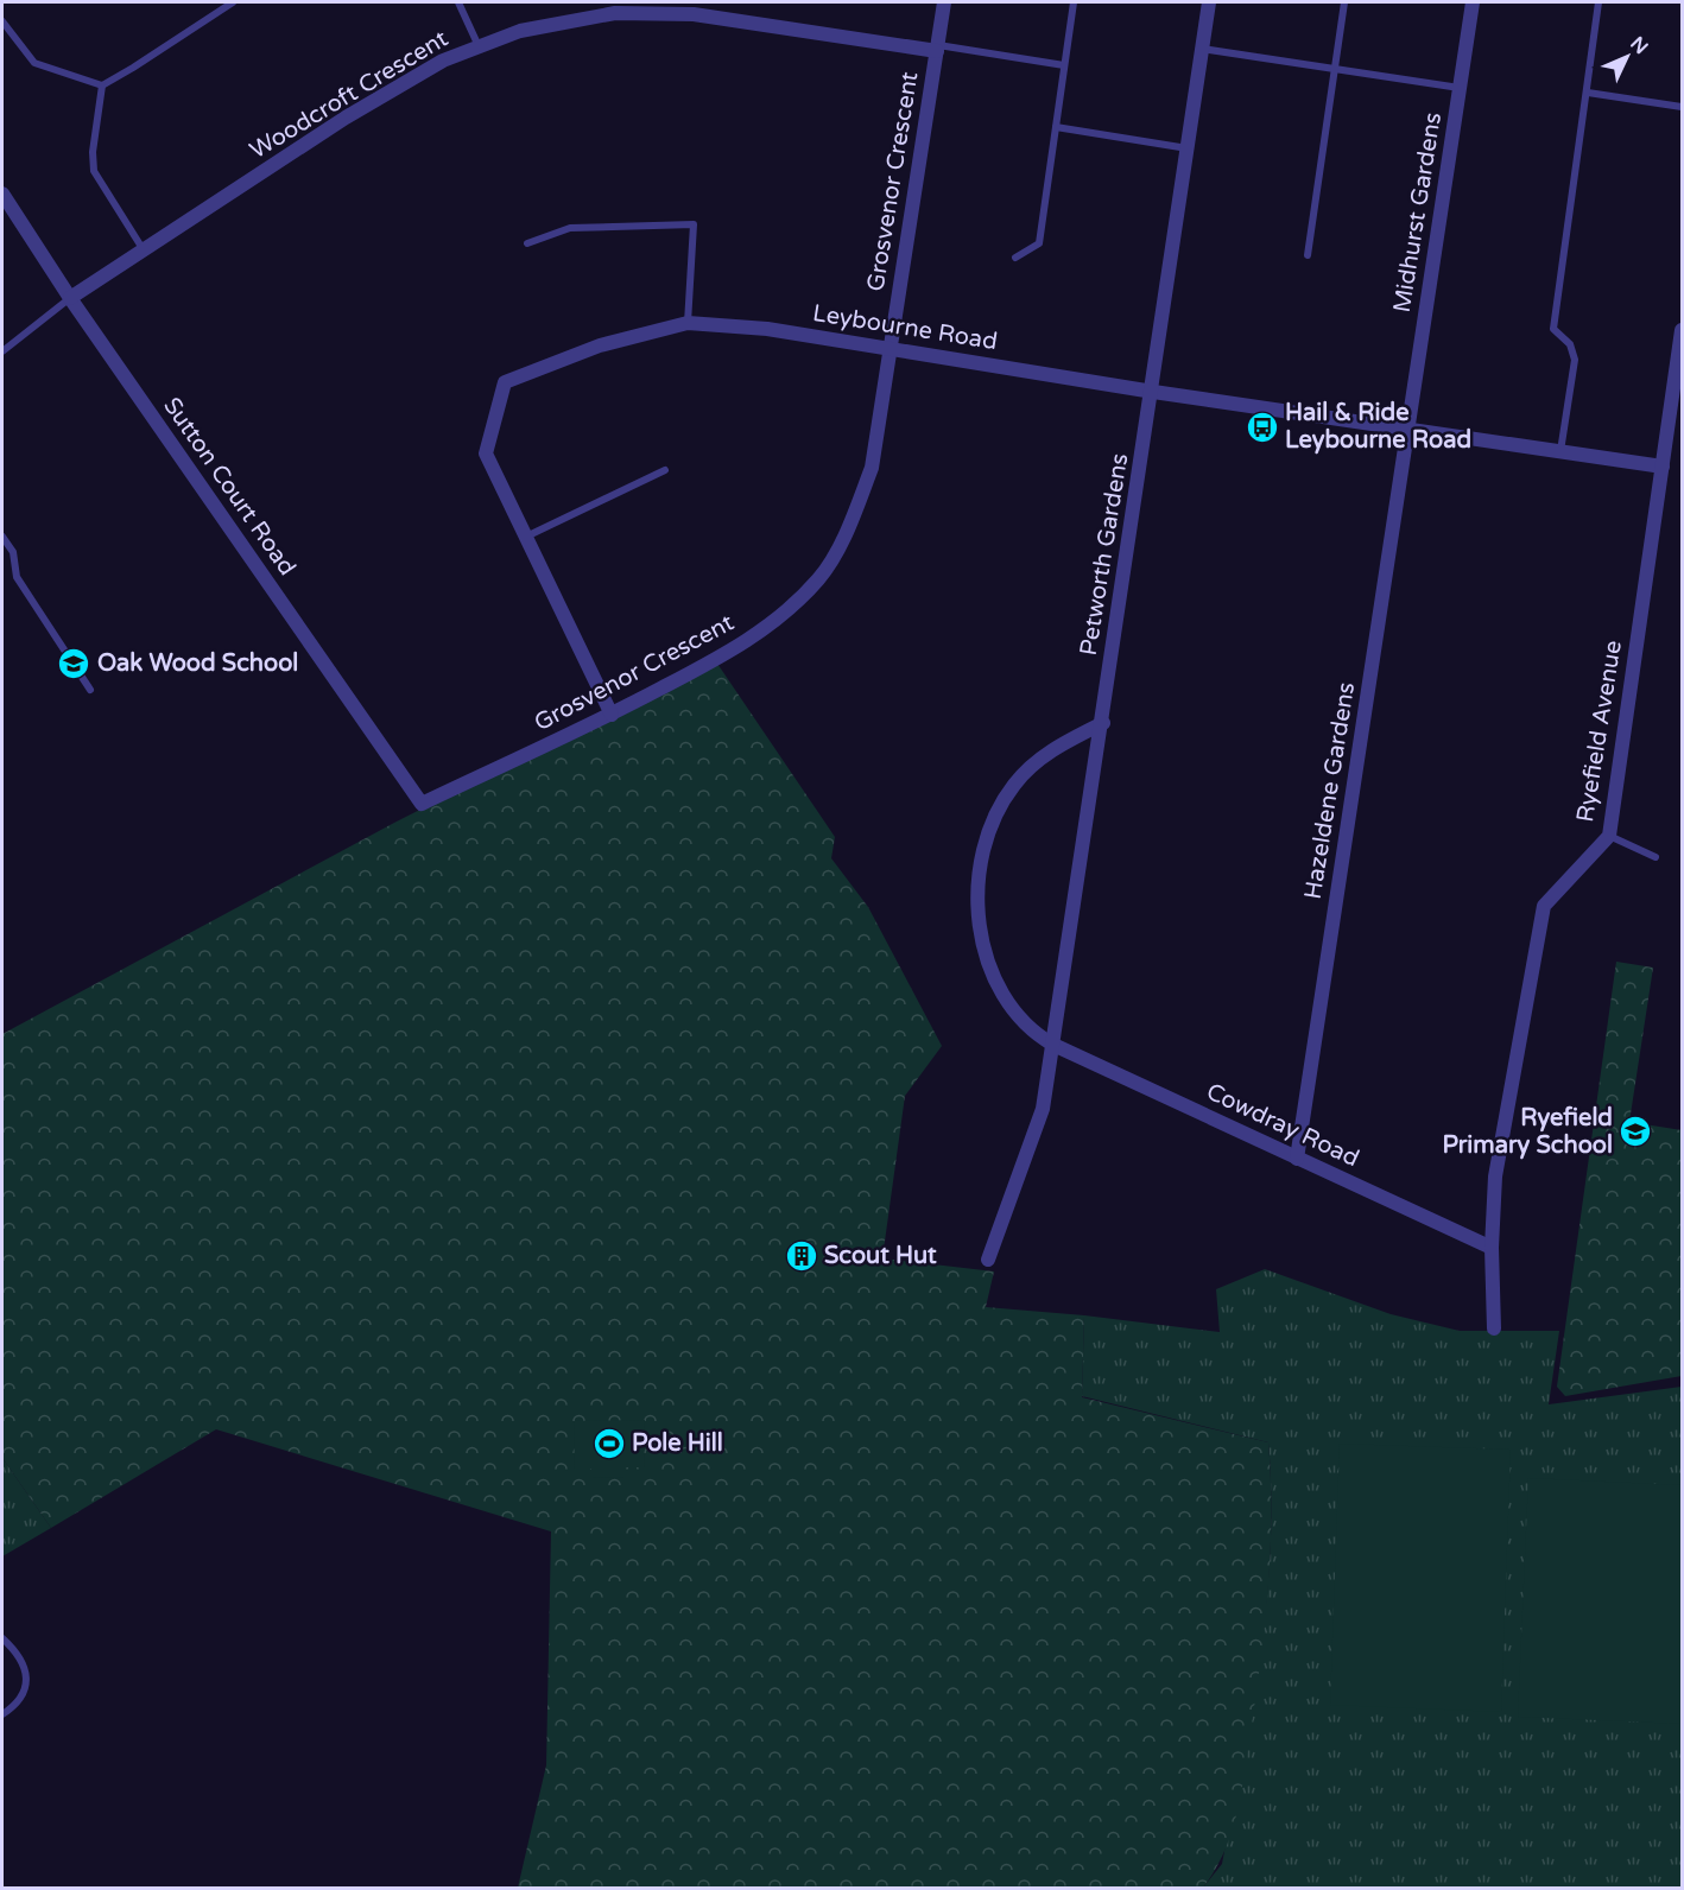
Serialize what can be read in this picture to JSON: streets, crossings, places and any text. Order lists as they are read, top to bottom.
{
  "streets": {
    "street": [
      "Woodcroft Crescent",
      "Grosvenor Crescent",
      "Midhurst Gardens",
      "Leybourne Road",
      "Sutton Court Road",
      "Petworth Gardens",
      "Ryefield Avenue",
      "Hazeldene Gardens",
      "Cowdray Road"
    ]
  },
  "crossings": [
    ["Woodcroft Crescent", "Grosvenor Crescent"],
    ["Woodcroft Crescent", "Sutton Court Road"],
    ["Grosvenor Crescent", "Leybourne Road"],
    ["Grosvenor Crescent", "Sutton Court Road"],
    ["Midhurst Gardens", "Leybourne Road"],
    ["Midhurst Gardens", "Hazeldene Gardens"],
    ["Leybourne Road", "Petworth Gardens"],
    ["Leybourne Road", "Ryefield Avenue"],
    ["Leybourne Road", "Hazeldene Gardens"],
    ["Petworth Gardens", "Cowdray Road"],
    ["Ryefield Avenue", "Cowdray Road"],
    ["Hazeldene Gardens", "Cowdray Road"]
  ],
  "places": {
    "bus stop": ["Hail & Ride Leybourne Road"],
    "school or university": ["Oak Wood School", "Ryefield Primary School"],
    "building": ["Scout Hut"],
    "sports": ["Pole Hill"]
  },
  "north": "top right"
}
